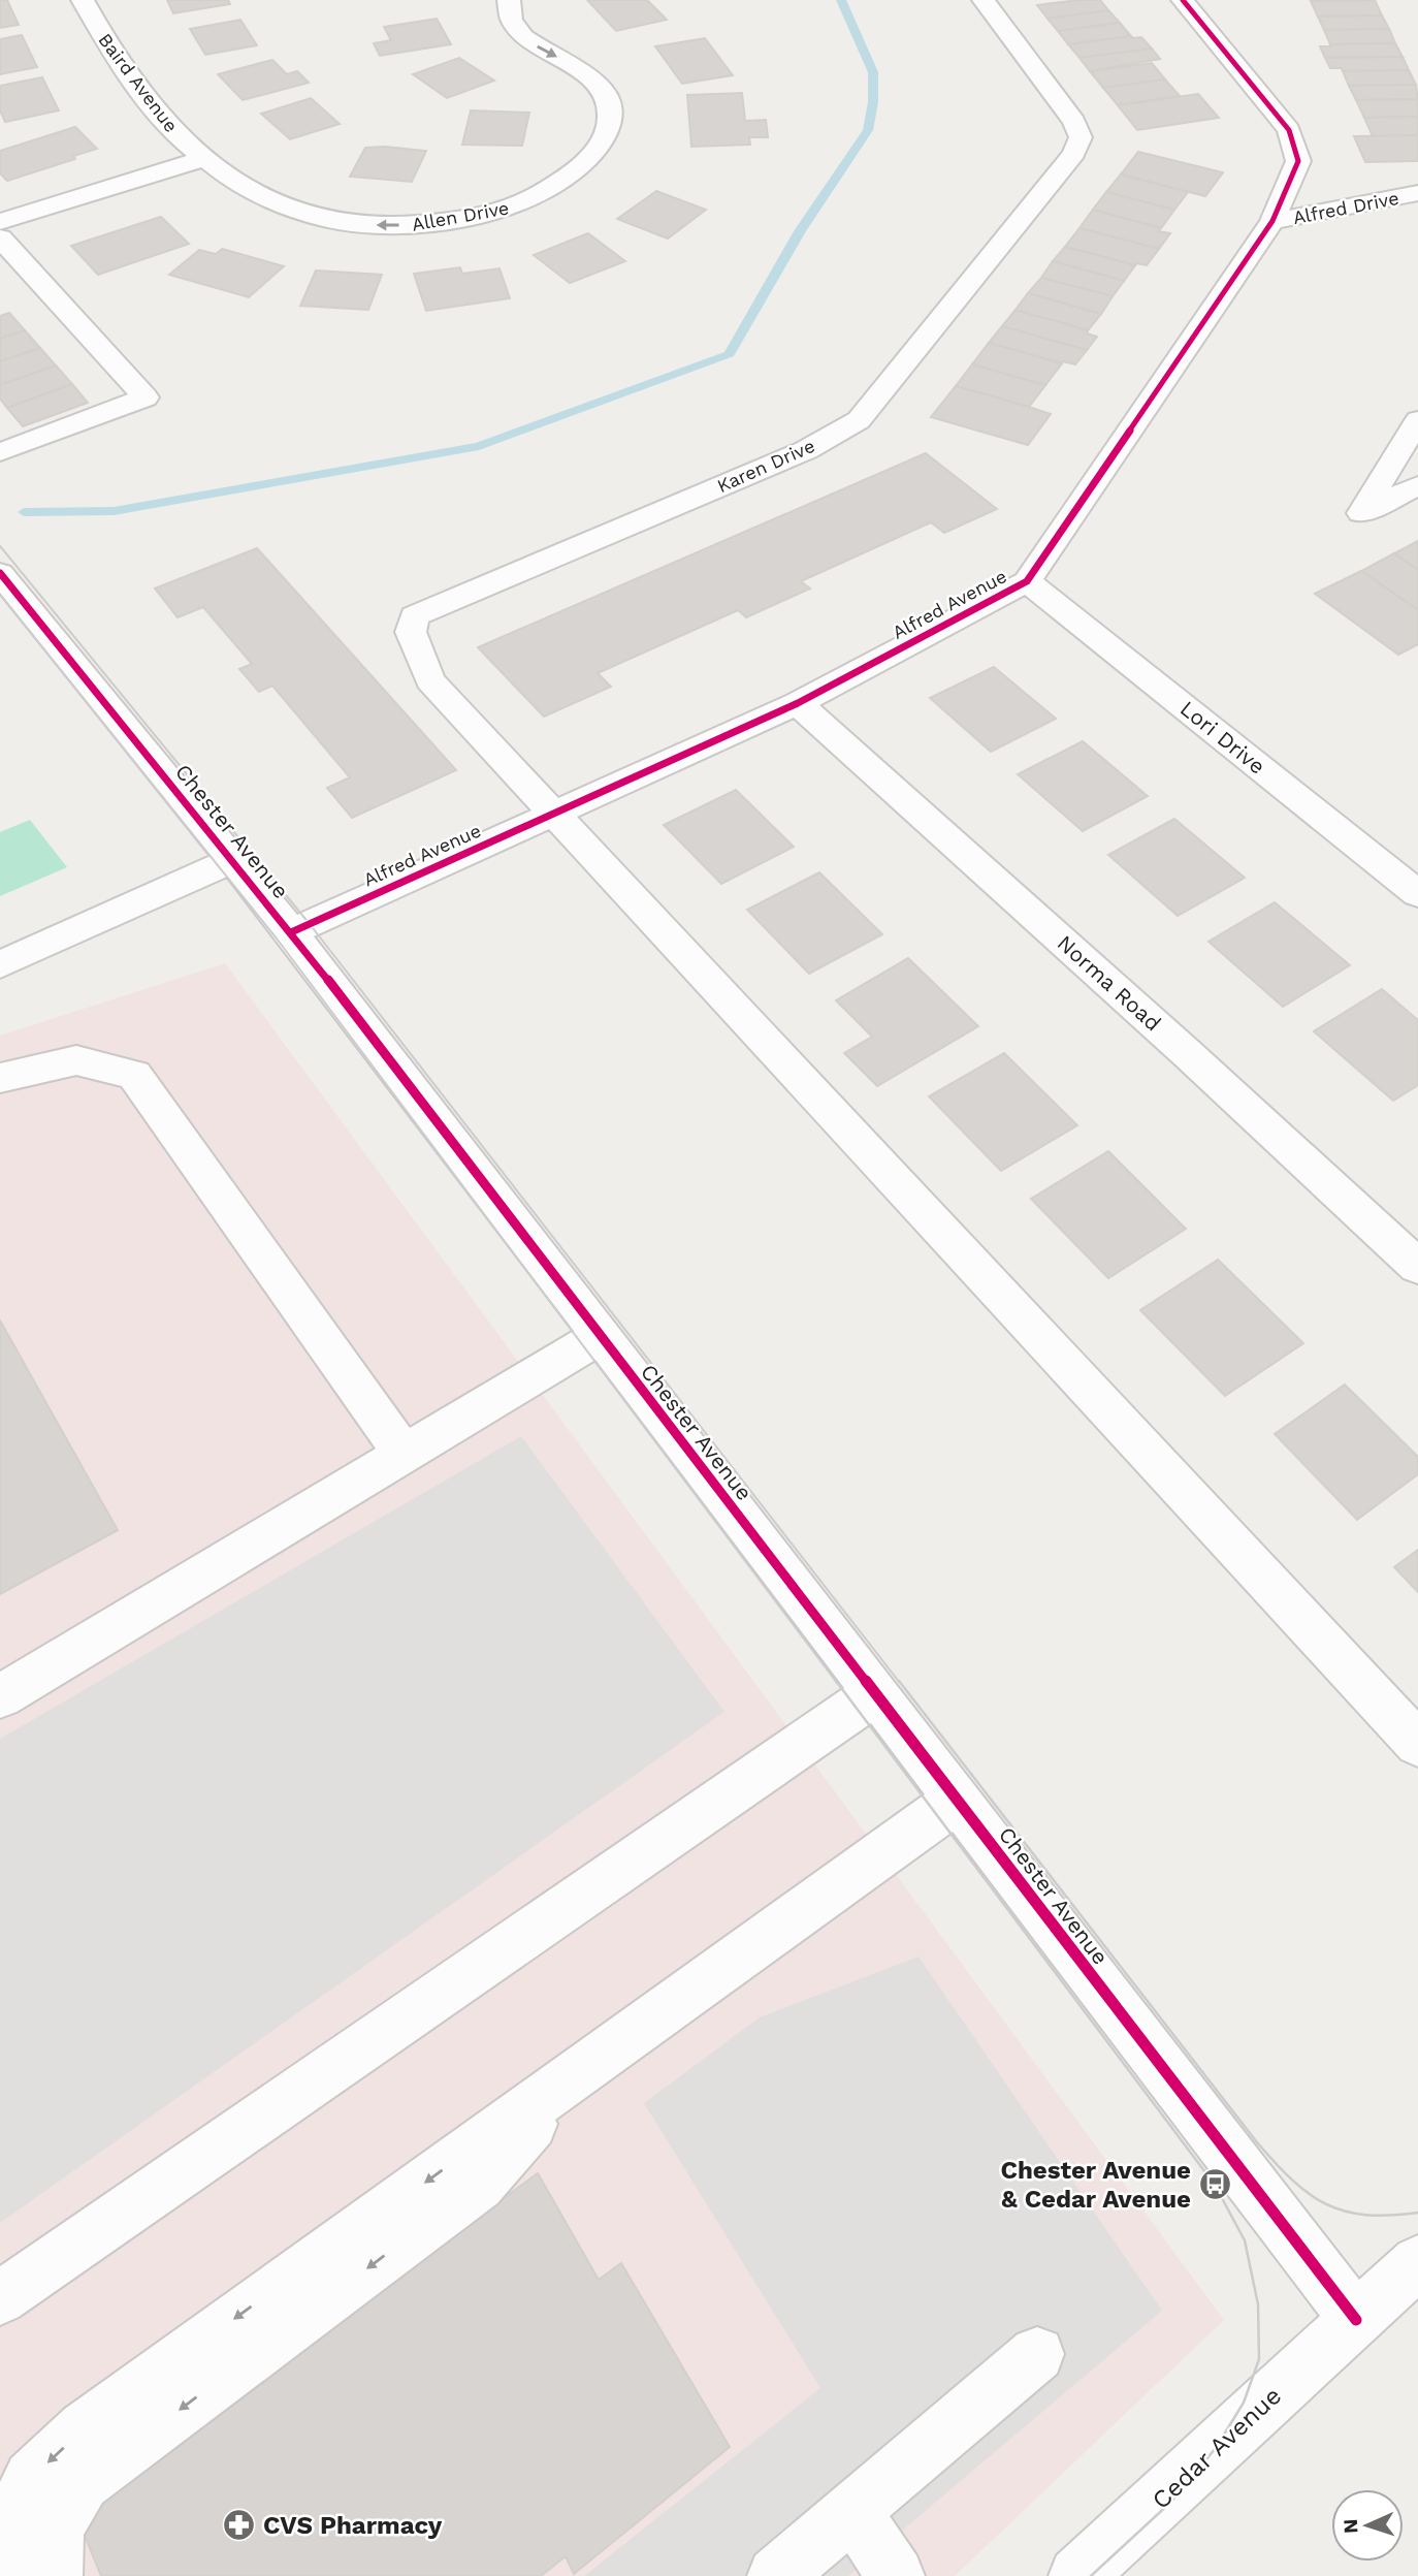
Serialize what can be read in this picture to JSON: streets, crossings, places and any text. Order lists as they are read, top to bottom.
{
  "streets": {
    "street": [
      "Baird Avenue",
      "Alfred Drive",
      "Allen Drive",
      "Karen Drive",
      "Alfred Avenue",
      "Lori Drive",
      "Chester Avenue",
      "Norma Road",
      "Cedar Avenue"
    ]
  },
  "crossings": [
    ["Baird Avenue", "Allen Drive"],
    ["Alfred Drive", "Alfred Avenue"],
    ["Karen Drive", "Alfred Avenue"],
    ["Alfred Avenue", "Lori Drive"],
    ["Alfred Avenue", "Chester Avenue"],
    ["Alfred Avenue", "Norma Road"],
    ["Chester Avenue", "Cedar Avenue"]
  ],
  "places": {
    "bus stop": ["Chester Avenue & Cedar Avenue"],
    "pharmacy": ["CVS Pharmacy"]
  },
  "north": "left"
}
